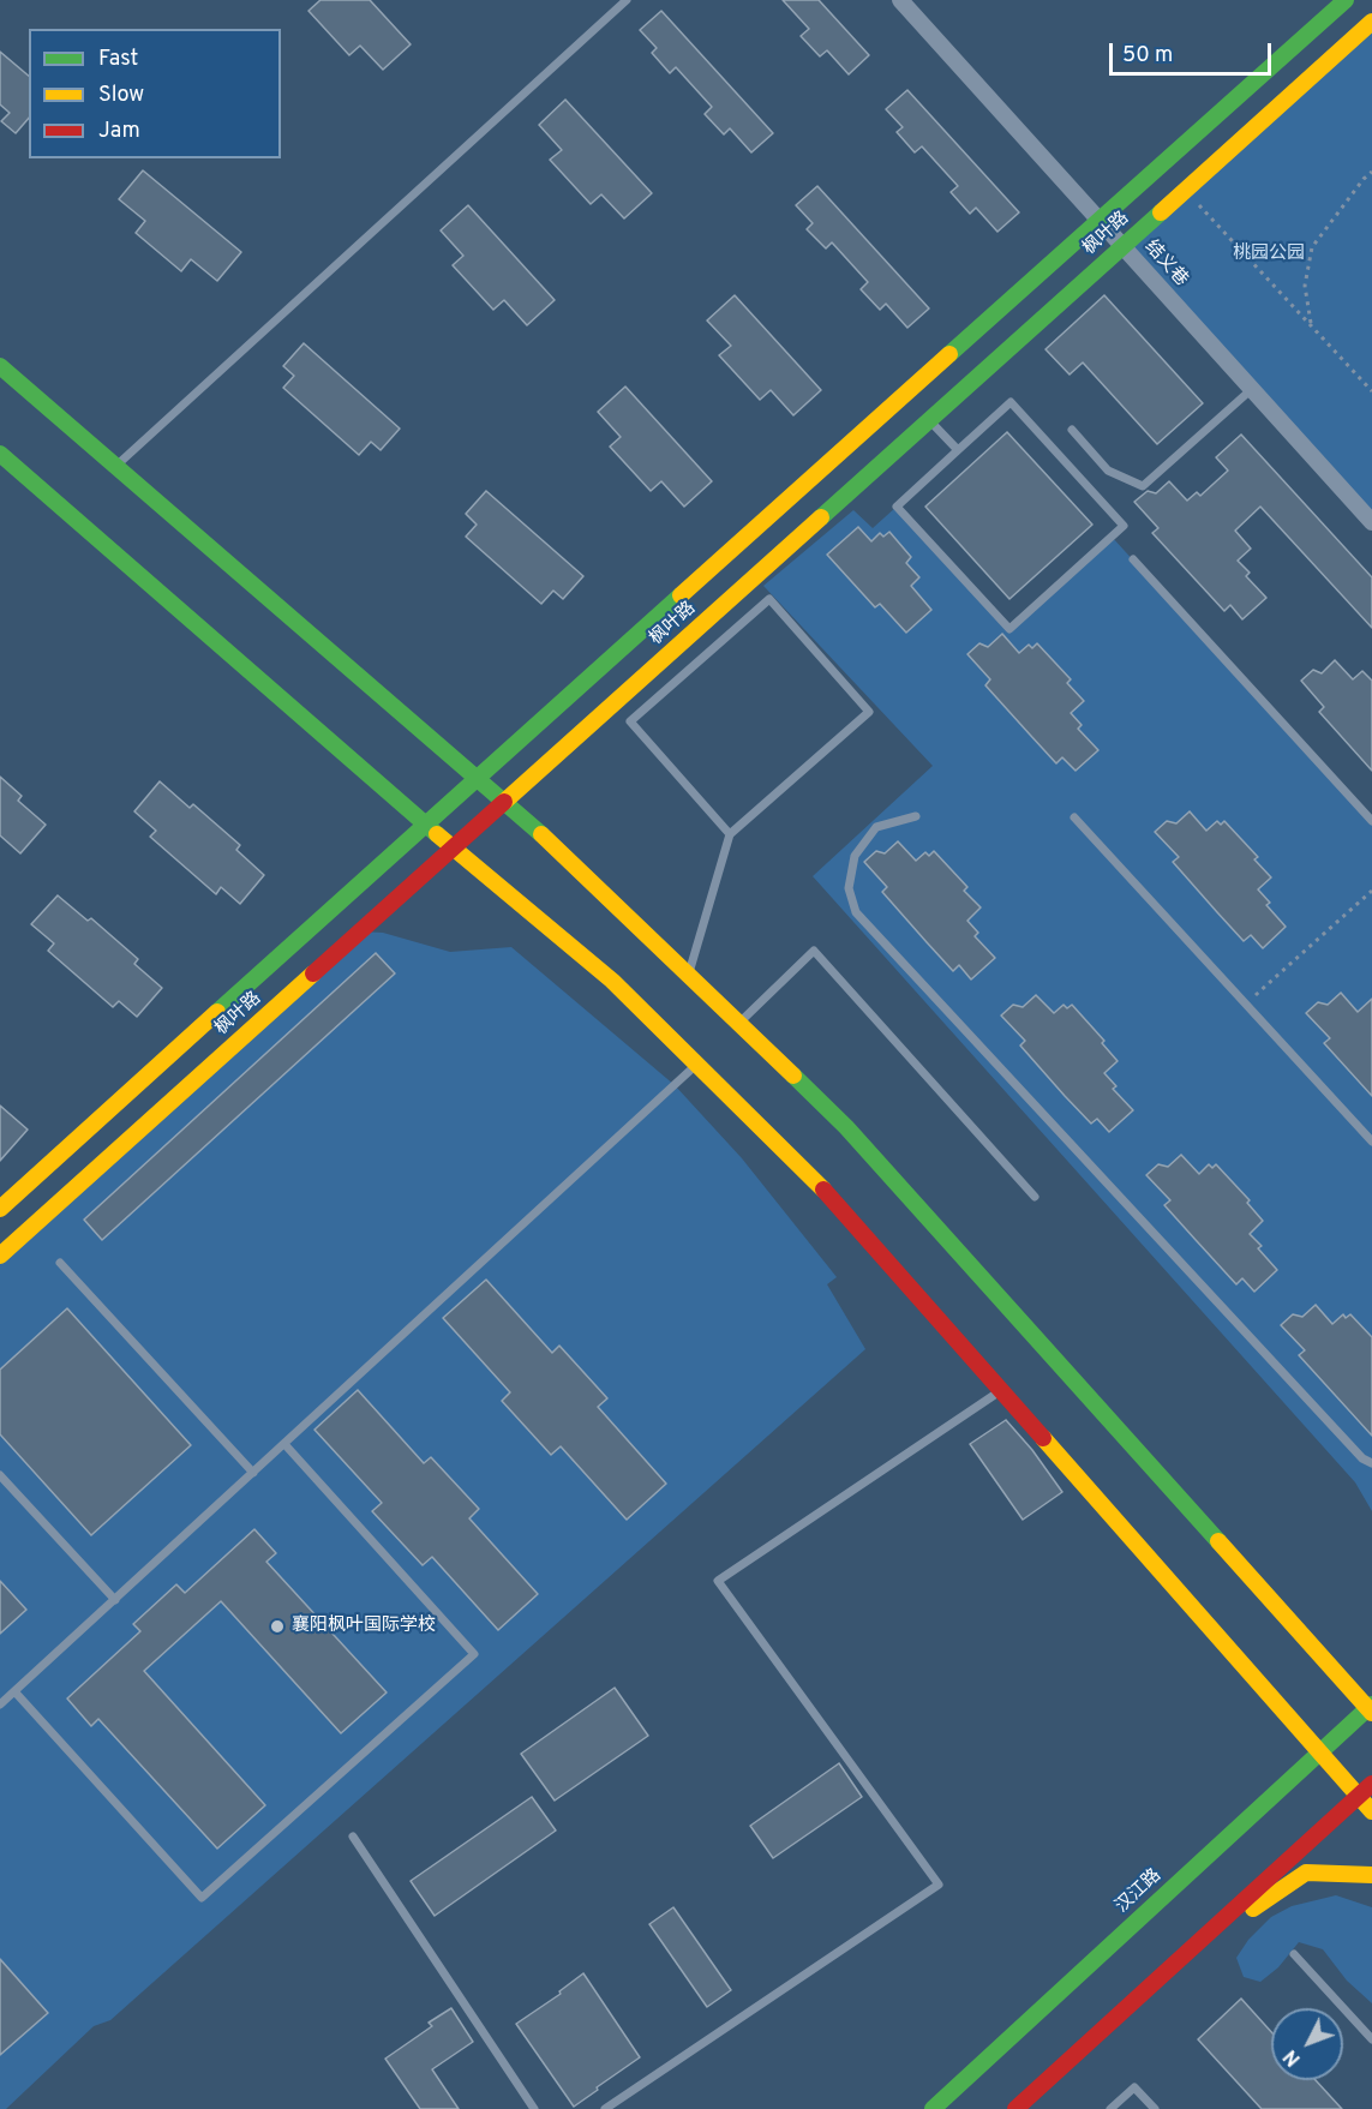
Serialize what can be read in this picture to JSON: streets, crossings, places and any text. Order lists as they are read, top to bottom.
{
  "streets": {
    "main road": ["枫叶路", "汉江路"],
    "street": ["结义巷"]
  },
  "crossings": [
    ["枫叶路", "结义巷"]
  ],
  "parks": ["桃园公园"],
  "places": ["襄阳枫叶国际学校"],
  "legend": ["Fast", "Slow", "Jam"],
  "scale_bar": "50 m",
  "north": "bottom left"
}
